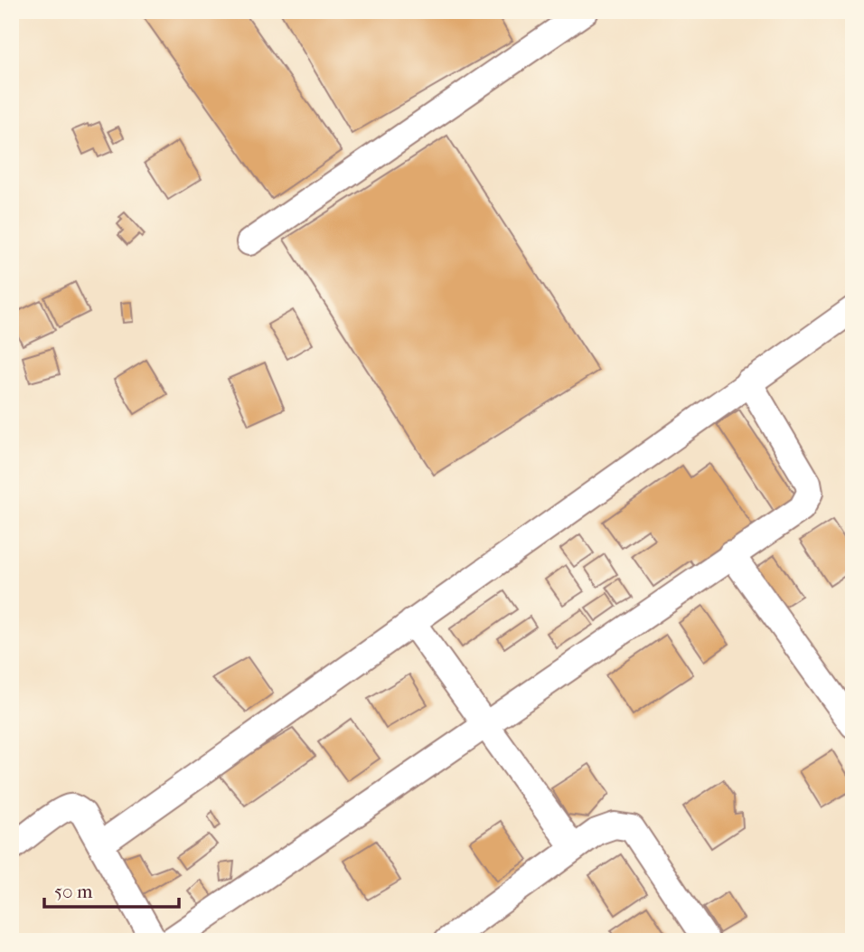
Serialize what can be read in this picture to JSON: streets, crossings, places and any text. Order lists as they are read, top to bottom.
{
  "scale_bar": "50 m"
}
